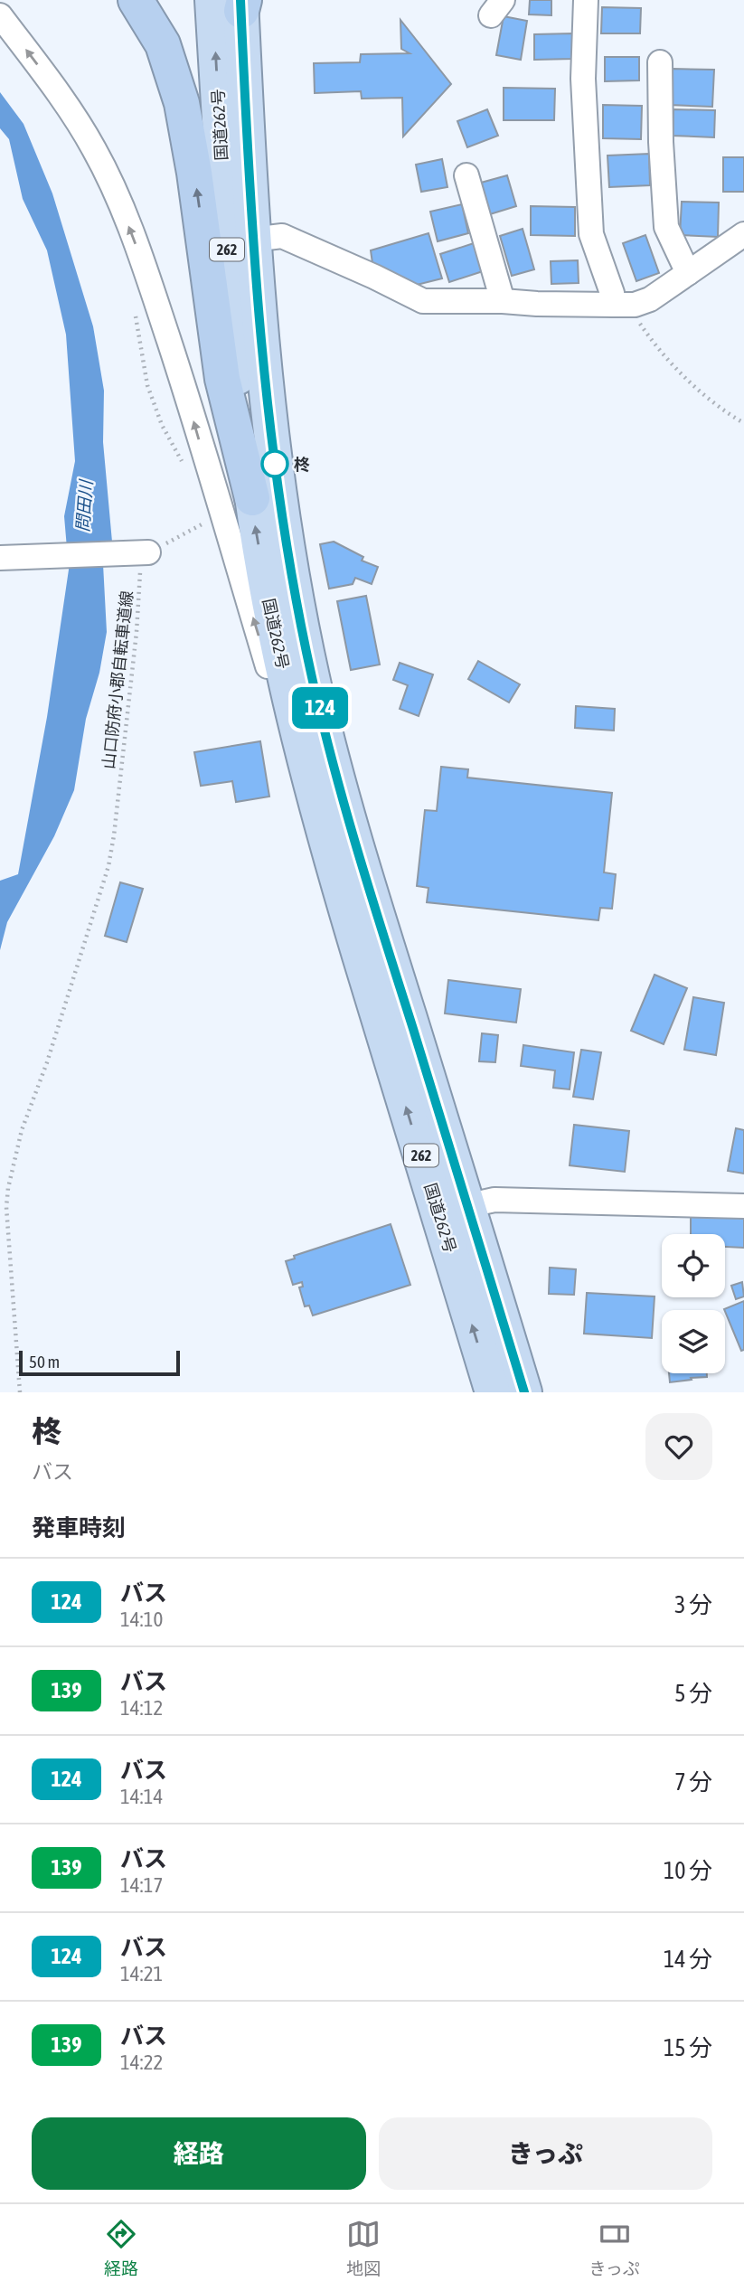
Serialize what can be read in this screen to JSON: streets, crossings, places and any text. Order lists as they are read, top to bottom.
{
  "streets": {
    "highway": ["国道262号", "262"],
    "path": ["山口防府小郡自転車道線"]
  },
  "water": ["問田川"],
  "places": ["柊"],
  "lines": ["bus line 124"],
  "scale_bar": "50 m",
  "page": {
    "on_map": "124",
    "scale": "50 m",
    "heading": [
      ["柊", "バス"],
      "発車時刻"
    ],
    "list": [
      {
        "mark": "124",
        "name": "バス",
        "note": "14:10",
        "value": "3 分"
      },
      {
        "mark": "139",
        "name": "バス",
        "note": "14:12",
        "value": "5 分"
      },
      {
        "mark": "124",
        "name": "バス",
        "note": "14:14",
        "value": "7 分"
      },
      {
        "mark": "139",
        "name": "バス",
        "note": "14:17",
        "value": "10 分"
      },
      {
        "mark": "124",
        "name": "バス",
        "note": "14:21",
        "value": "14 分"
      },
      {
        "mark": "139",
        "name": "バス",
        "note": "14:22",
        "value": "15 分"
      }
    ],
    "buttons": ["経路", "きっぷ"],
    "tabs": ["経路", "地図", "きっぷ"]
  }
}
